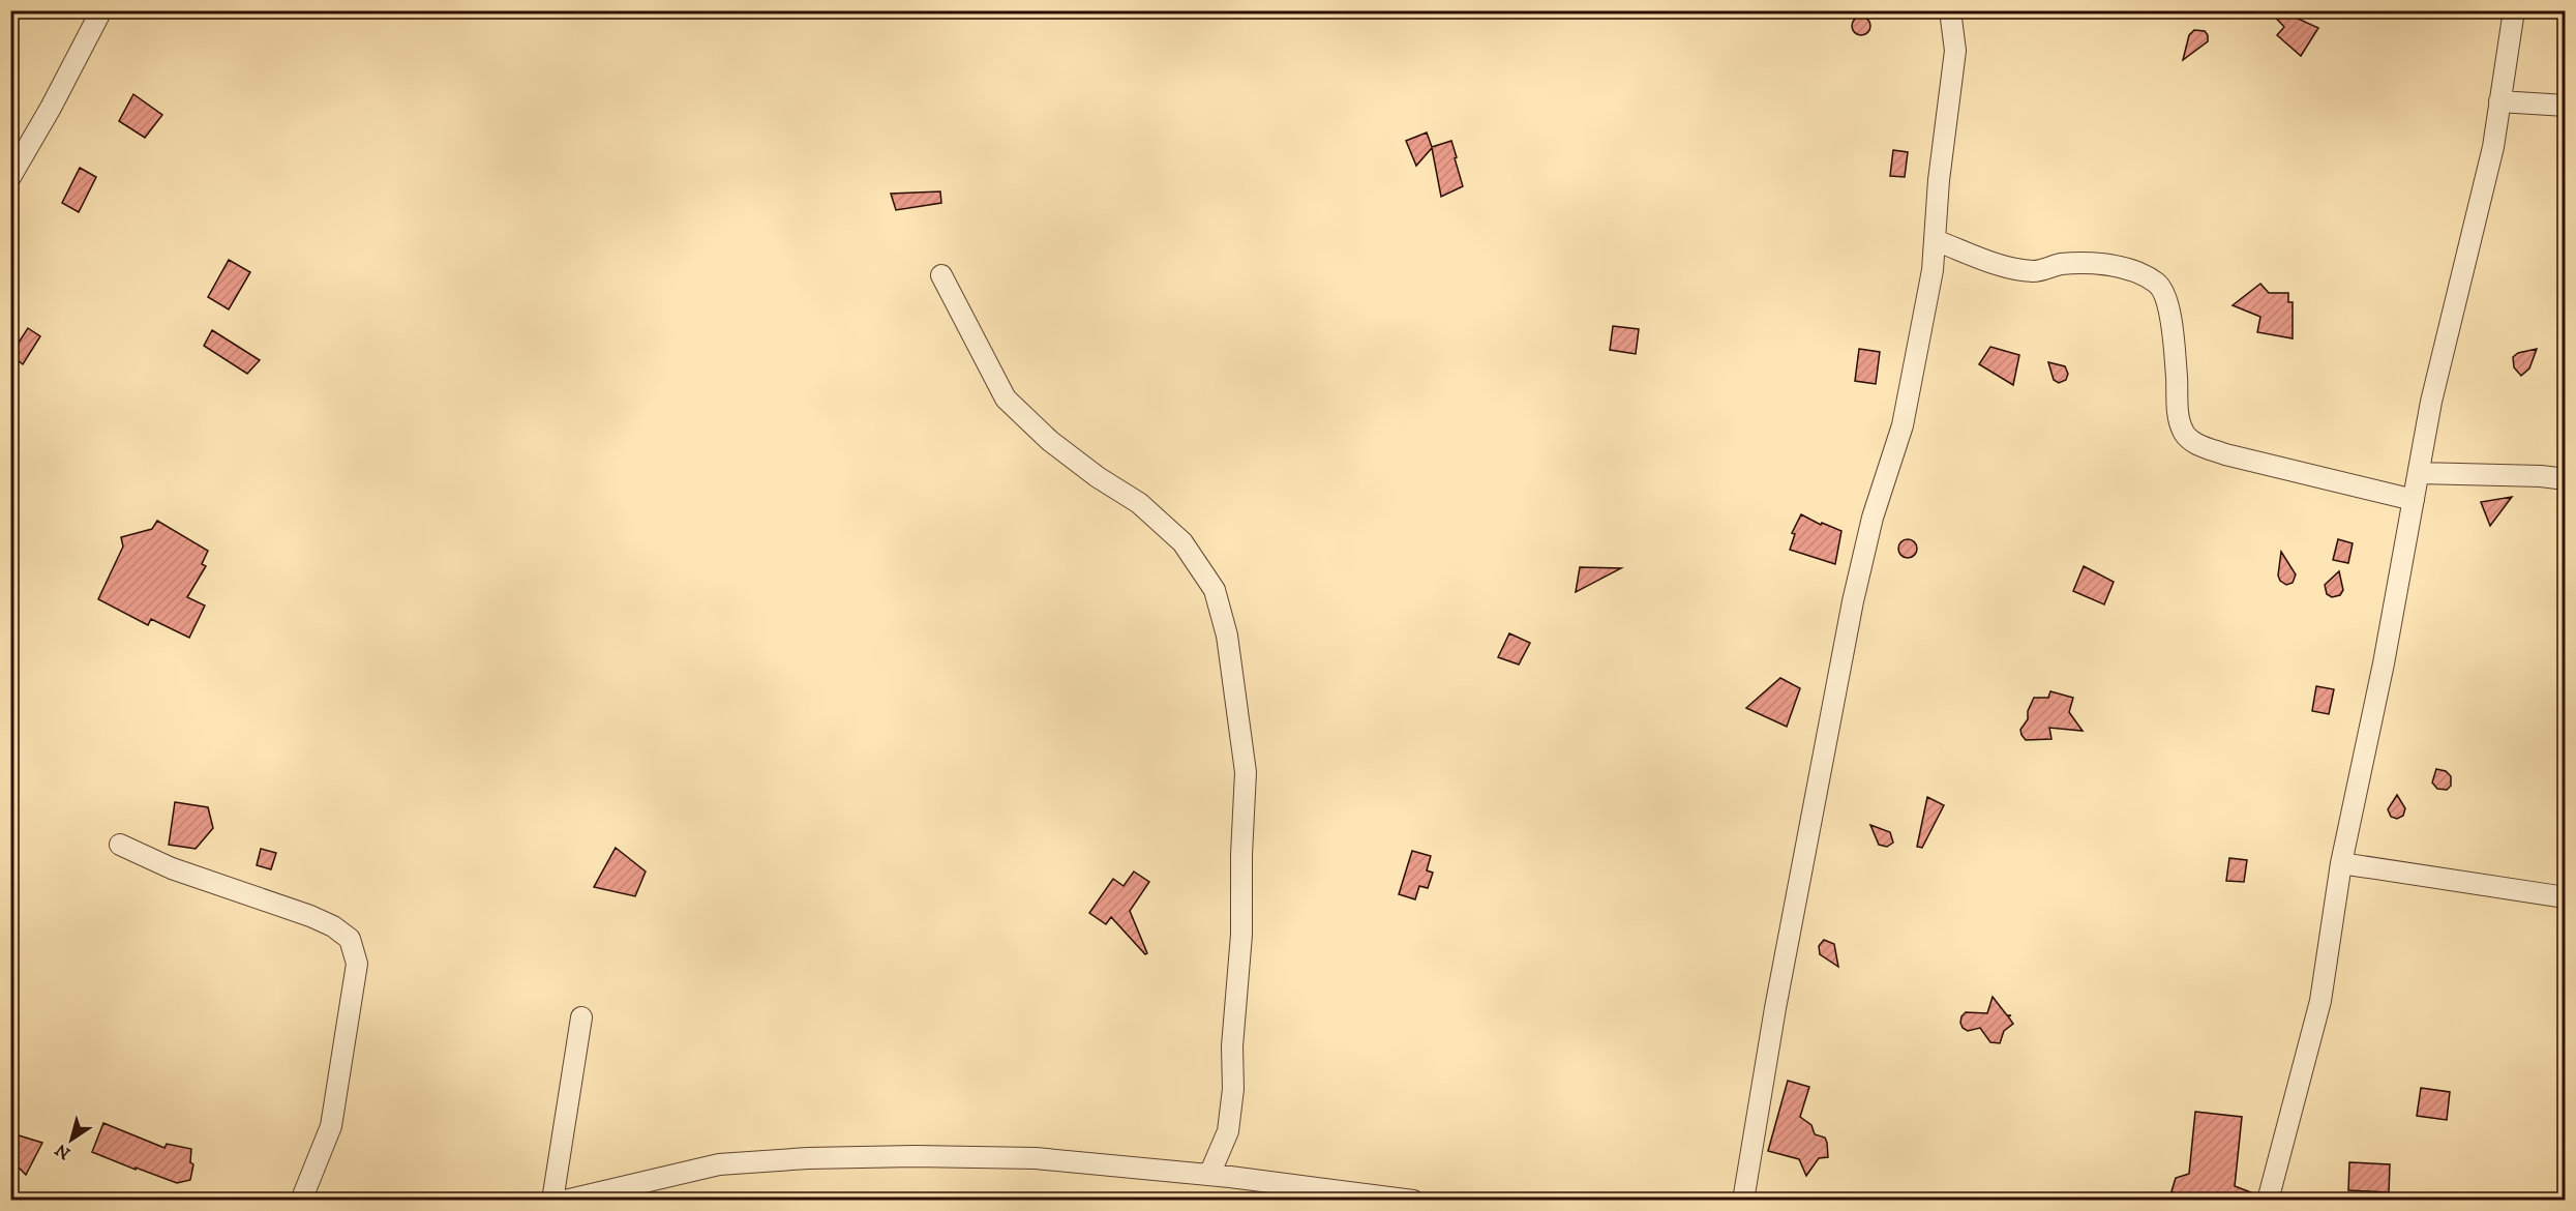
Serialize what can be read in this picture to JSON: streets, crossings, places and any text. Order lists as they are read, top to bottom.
{
  "north": "bottom left"
}
